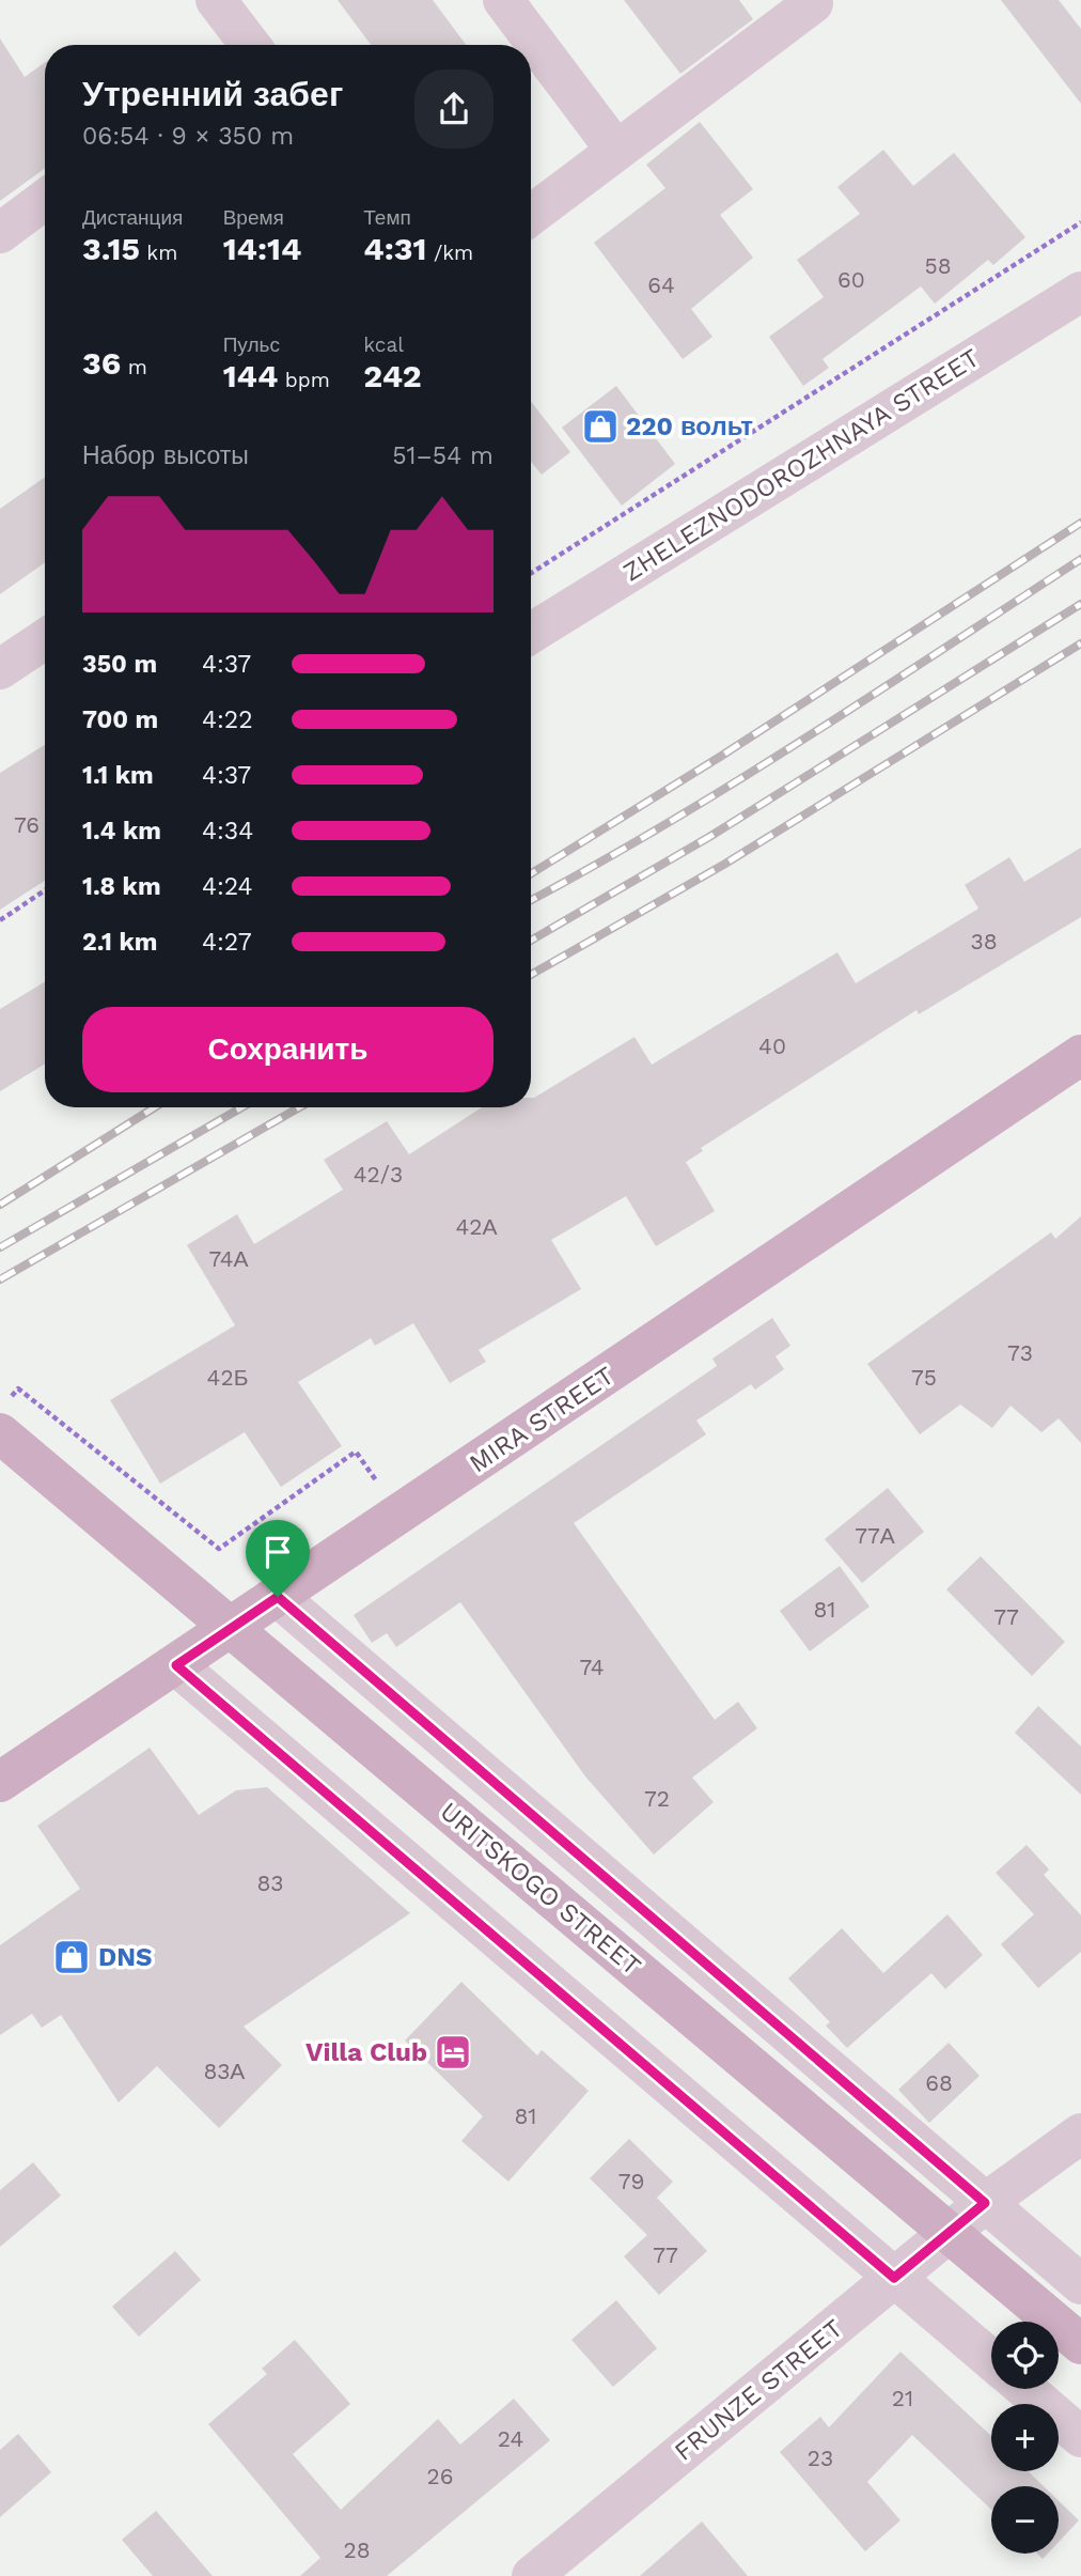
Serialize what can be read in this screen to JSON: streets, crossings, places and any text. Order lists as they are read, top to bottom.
{
  "streets": {
    "main road": ["MIRA STREET", "URITSKOGO STREET"],
    "street": ["ZHELEZNODOROZHNAYA STREET", "FRUNZE STREET"]
  },
  "crossings": [
    ["MIRA STREET", "URITSKOGO STREET"],
    ["URITSKOGO STREET", "FRUNZE STREET"]
  ],
  "places": {
    "shop": ["220 вольт", "DNS"],
    "hotel": ["Villa Club"]
  },
  "house_numbers": [
    "58",
    "60",
    "64",
    "76",
    "38",
    "40",
    "42/3",
    "42А",
    "74А",
    "73",
    "42Б",
    "75",
    "77А",
    "81",
    "77",
    "74",
    "72",
    "83",
    "83А",
    "68",
    "81",
    "79",
    "77",
    "21",
    "24",
    "23",
    "26",
    "28"
  ],
  "page": {
    "heading": ["Утренний забег", "06:54 · 9 × 350 m"],
    "stats": [
      ["Дистанция", "3.15 km"],
      ["Время", "14:14"],
      ["Темп", "4:31 /km"],
      ["36 m"],
      ["Пульс", "144 bpm"],
      ["kcal", "242"]
    ],
    "chart": ["Набор высоты", "51–54 m"],
    "list": [
      {
        "name": "350 m",
        "note": "4:37"
      },
      {
        "name": "700 m",
        "note": "4:22"
      },
      {
        "name": "1.1 km",
        "note": "4:37"
      },
      {
        "name": "1.4 km",
        "note": "4:34"
      },
      {
        "name": "1.8 km",
        "note": "4:24"
      },
      {
        "name": "2.1 km",
        "note": "4:27"
      }
    ],
    "buttons": "Сохранить",
    "map_buttons": ["+", "−"]
  }
}
